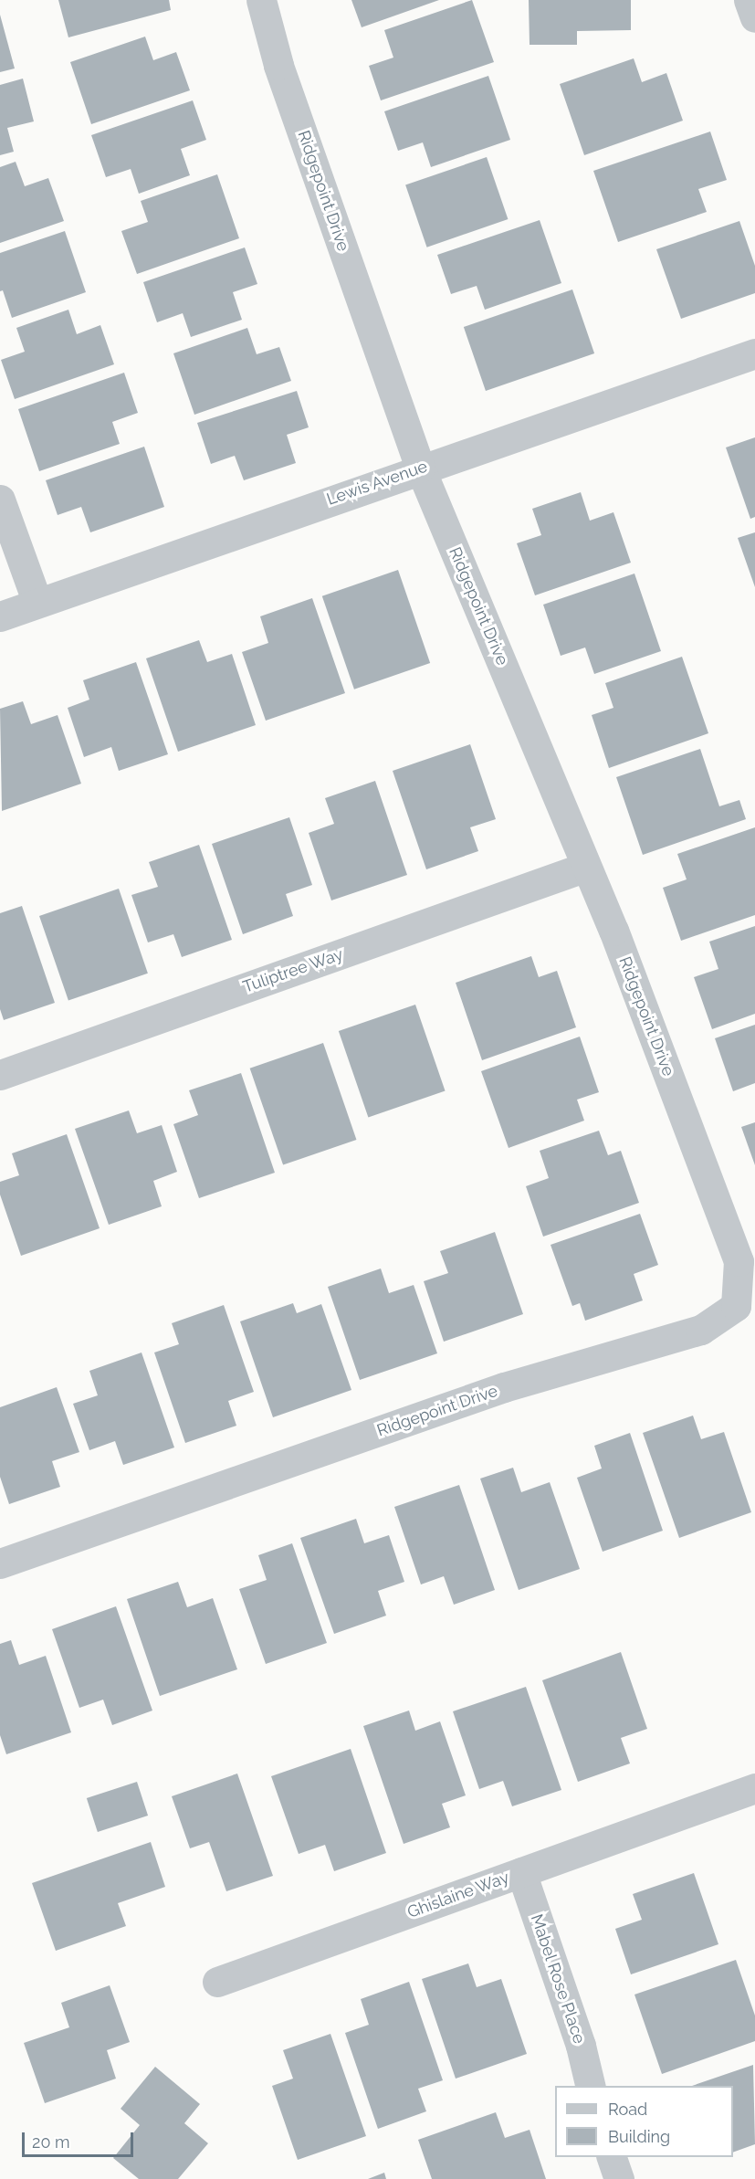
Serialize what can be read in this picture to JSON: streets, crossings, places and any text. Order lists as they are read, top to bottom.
{
  "streets": {
    "street": [
      "Ridgepoint Drive",
      "Lewis Avenue",
      "Tuliptree Way",
      "Ghislaine Way",
      "Mabel Rose Place"
    ]
  },
  "crossings": [
    ["Ridgepoint Drive", "Lewis Avenue"],
    ["Ridgepoint Drive", "Tuliptree Way"],
    ["Ghislaine Way", "Mabel Rose Place"]
  ],
  "legend": ["Road", "Building"],
  "scale_bar": "20 m"
}
